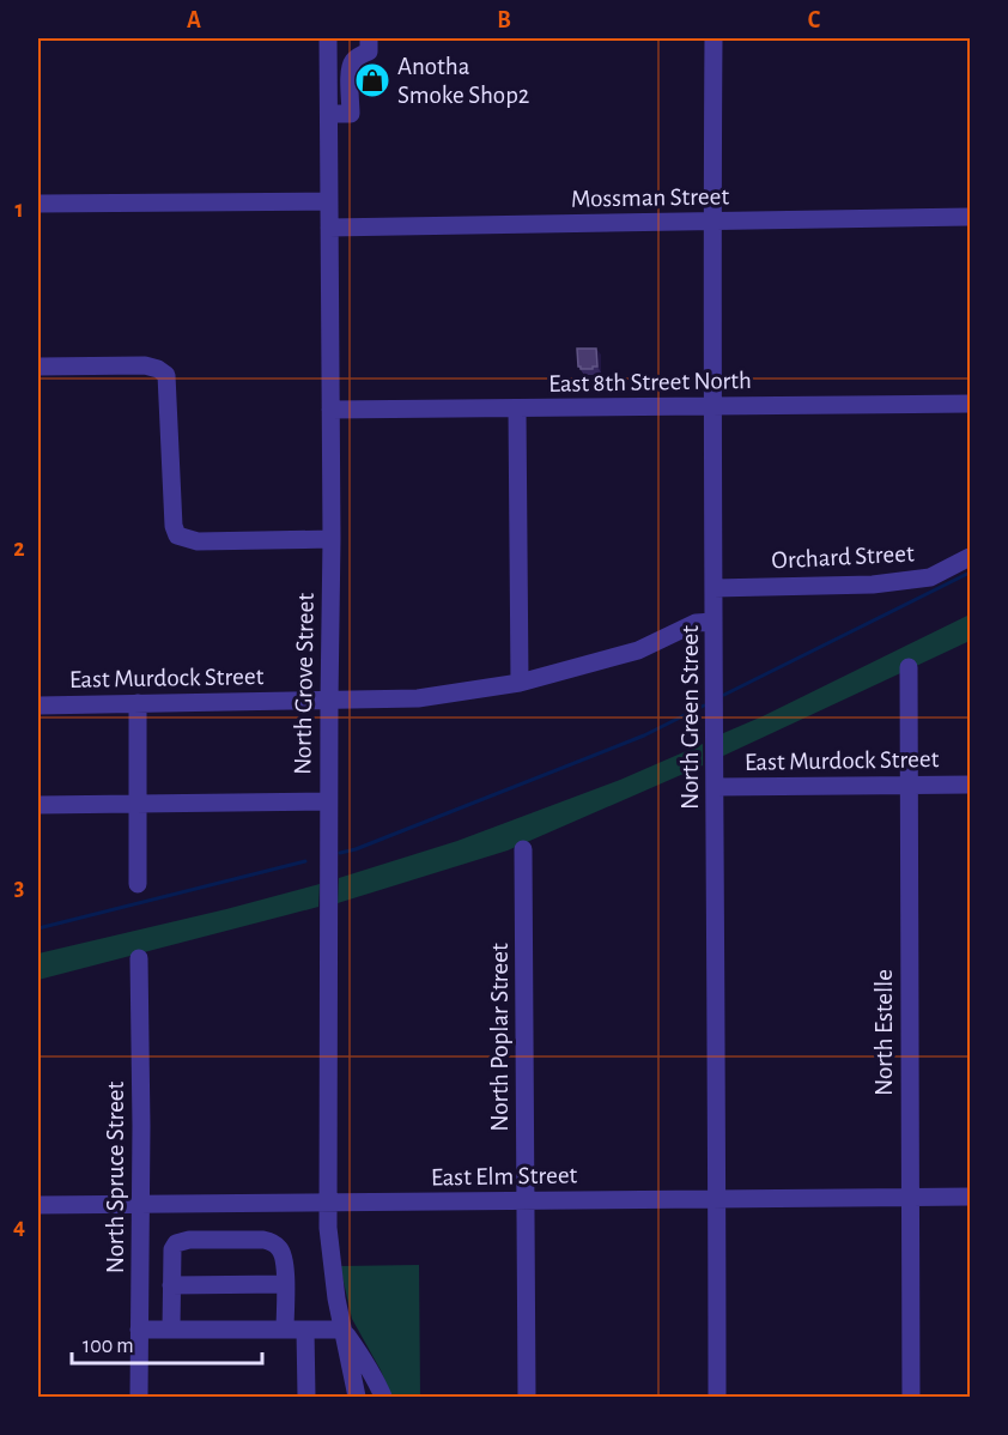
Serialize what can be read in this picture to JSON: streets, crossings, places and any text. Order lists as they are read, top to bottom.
{
  "streets": {
    "street": [
      "Mossman Street",
      "East 8th Street North",
      "Orchard Street",
      "East Murdock Street",
      "North Grove Street",
      "North Green Street",
      "North Estelle",
      "North Poplar Street",
      "East Elm Street",
      "North Spruce Street"
    ]
  },
  "crossings": [
    ["Mossman Street", "North Grove Street"],
    ["Mossman Street", "North Green Street"],
    ["East 8th Street North", "North Grove Street"],
    ["East 8th Street North", "North Green Street"],
    ["Orchard Street", "North Green Street"],
    ["East Murdock Street", "North Grove Street"],
    ["East Murdock Street", "North Green Street"],
    ["East Murdock Street", "North Estelle"],
    ["North Grove Street", "East Elm Street"],
    ["North Green Street", "East Elm Street"],
    ["North Estelle", "East Elm Street"],
    ["North Poplar Street", "East Elm Street"],
    ["East Elm Street", "North Spruce Street"]
  ],
  "places": {
    "shop": ["Anotha Smoke Shop2"]
  },
  "scale_bar": "100 m",
  "grid": {
    "columns": ["A", "B", "C"],
    "rows": [
      "1",
      "2",
      "3",
      "4"
    ]
  }
}
